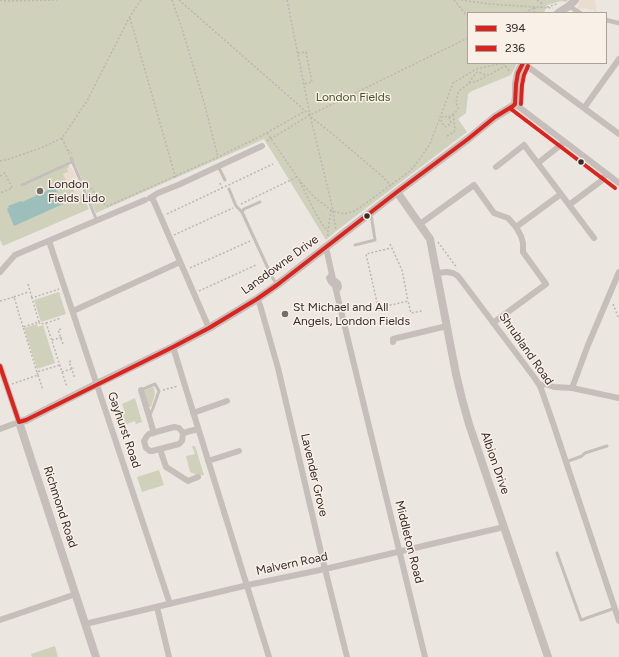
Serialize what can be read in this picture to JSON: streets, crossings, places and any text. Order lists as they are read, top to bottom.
{
  "streets": {
    "street": [
      "Lansdowne Drive",
      "Shrubland Road",
      "Gayhurst Road",
      "Albion Drive",
      "Lavender Grove",
      "Richmond Road",
      "Middleton Road",
      "Malvern Road"
    ]
  },
  "crossings": [
    ["Lansdowne Drive", "Gayhurst Road"],
    ["Lansdowne Drive", "Lavender Grove"],
    ["Lansdowne Drive", "Richmond Road"],
    ["Lansdowne Drive", "Middleton Road"],
    ["Shrubland Road", "Albion Drive"],
    ["Gayhurst Road", "Malvern Road"],
    ["Albion Drive", "Malvern Road"],
    ["Lavender Grove", "Malvern Road"],
    ["Richmond Road", "Malvern Road"],
    ["Middleton Road", "Malvern Road"]
  ],
  "parks": ["London Fields"],
  "places": ["London Fields Lido", "St Michael and All Angels, London Fields"],
  "lines": ["transit line 394", "transit line 236"],
  "legend": ["394", "236"]
}
